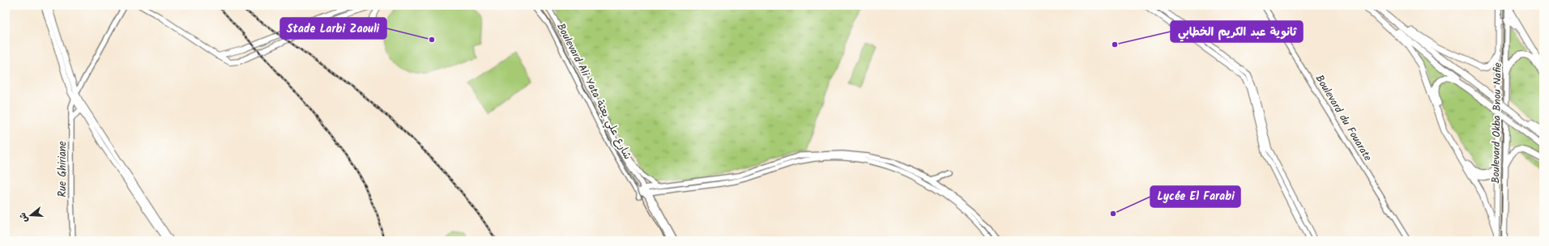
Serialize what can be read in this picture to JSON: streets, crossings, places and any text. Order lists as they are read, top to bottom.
{
  "streets": {
    "main road": ["Boulevard Okba Bnou Nafie"],
    "street": ["Boulevard Ali Yata شارع علي يعتة", "Boulevard du Fouarate", "Rue Ghiriane"]
  },
  "places": ["Stade Larbi Zaouli", "ثانوية عبد الكريم الخطابي", "Lycée El Farabi"],
  "north": "left"
}
